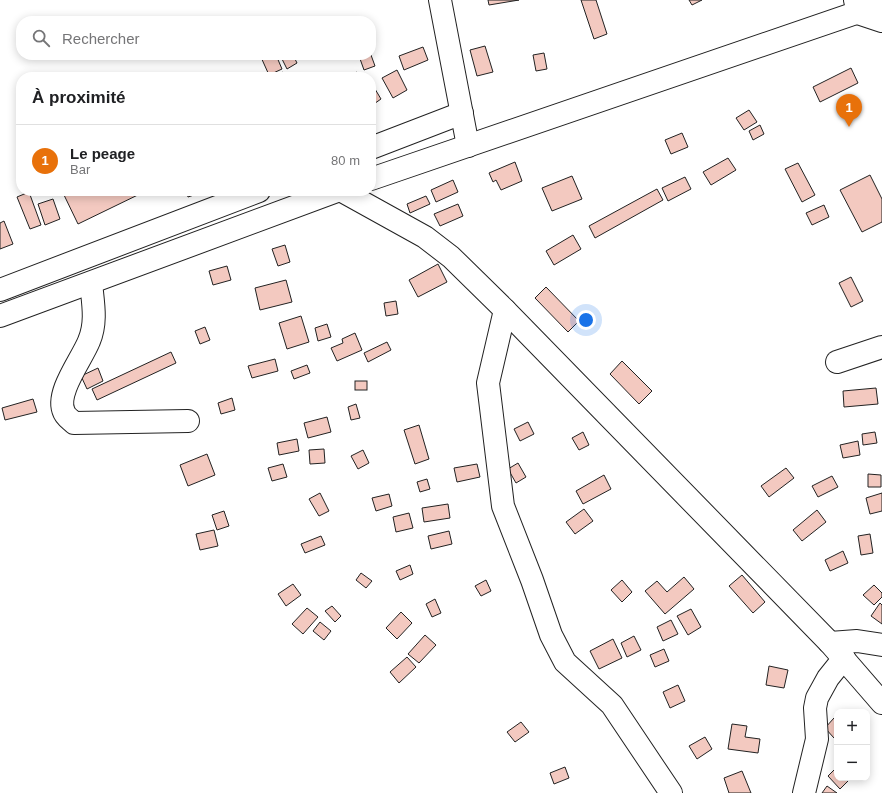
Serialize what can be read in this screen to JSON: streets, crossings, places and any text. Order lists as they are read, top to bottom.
{
  "page": {
    "search": "Rechercher",
    "heading": "À proximité",
    "pins": "1",
    "list": [
      {
        "mark": "1",
        "name": "Le peage",
        "note": "Bar",
        "value": "80 m"
      }
    ],
    "map_buttons": ["+", "−"]
  }
}
